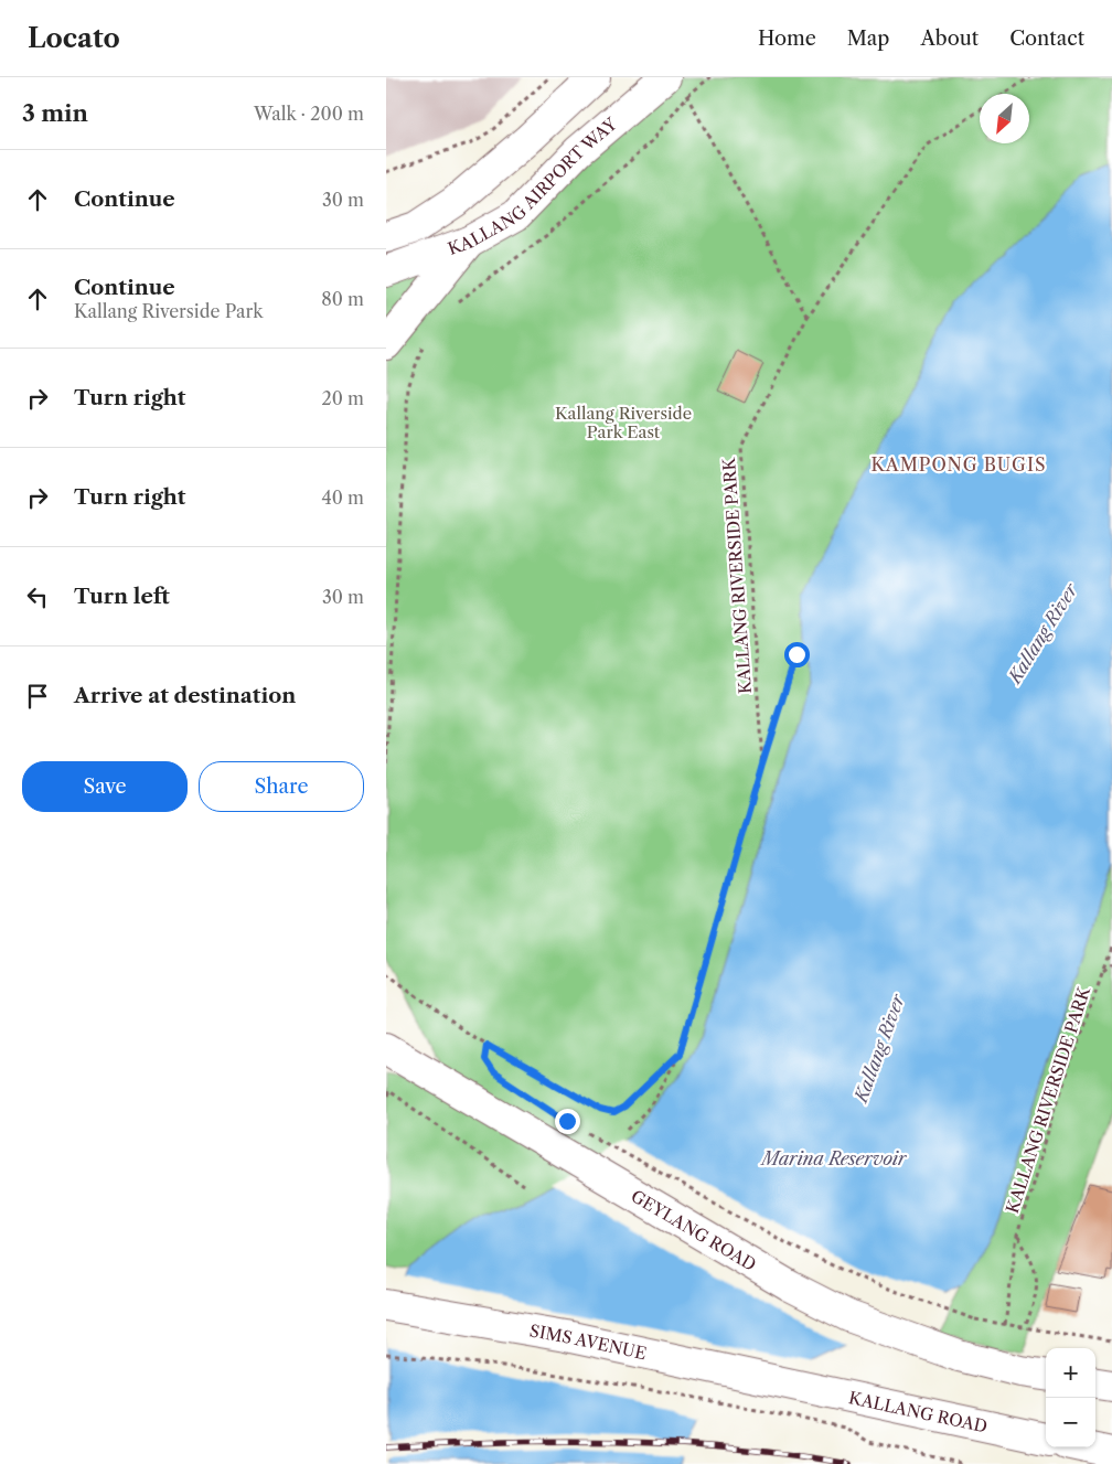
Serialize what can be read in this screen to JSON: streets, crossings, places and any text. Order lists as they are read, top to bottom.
{
  "streets": {
    "main road": [
      "KALLANG AIRPORT WAY",
      "GEYLANG ROAD",
      "SIMS AVENUE",
      "KALLANG ROAD"
    ],
    "path": ["KALLANG RIVERSIDE PARK"]
  },
  "crossings": [
    ["SIMS AVENUE", "KALLANG ROAD"]
  ],
  "districts": ["KAMPONG BUGIS"],
  "water": ["Kallang River", "Marina Reservoir"],
  "parks": ["Kallang Riverside Park East"],
  "north": "bottom left",
  "page": {
    "header": "Locato",
    "nav": [
      "Home",
      "Map",
      "About",
      "Contact"
    ],
    "heading": ["3 min", "Walk · 200 m"],
    "list": [
      ["Continue", "30 m"],
      ["Continue", "Kallang Riverside Park", "80 m"],
      ["Turn right", "20 m"],
      ["Turn right", "40 m"],
      ["Turn left", "30 m"],
      "Arrive at destination"
    ],
    "buttons": ["Save", "Share"],
    "map_buttons": ["+", "−"]
  }
}
